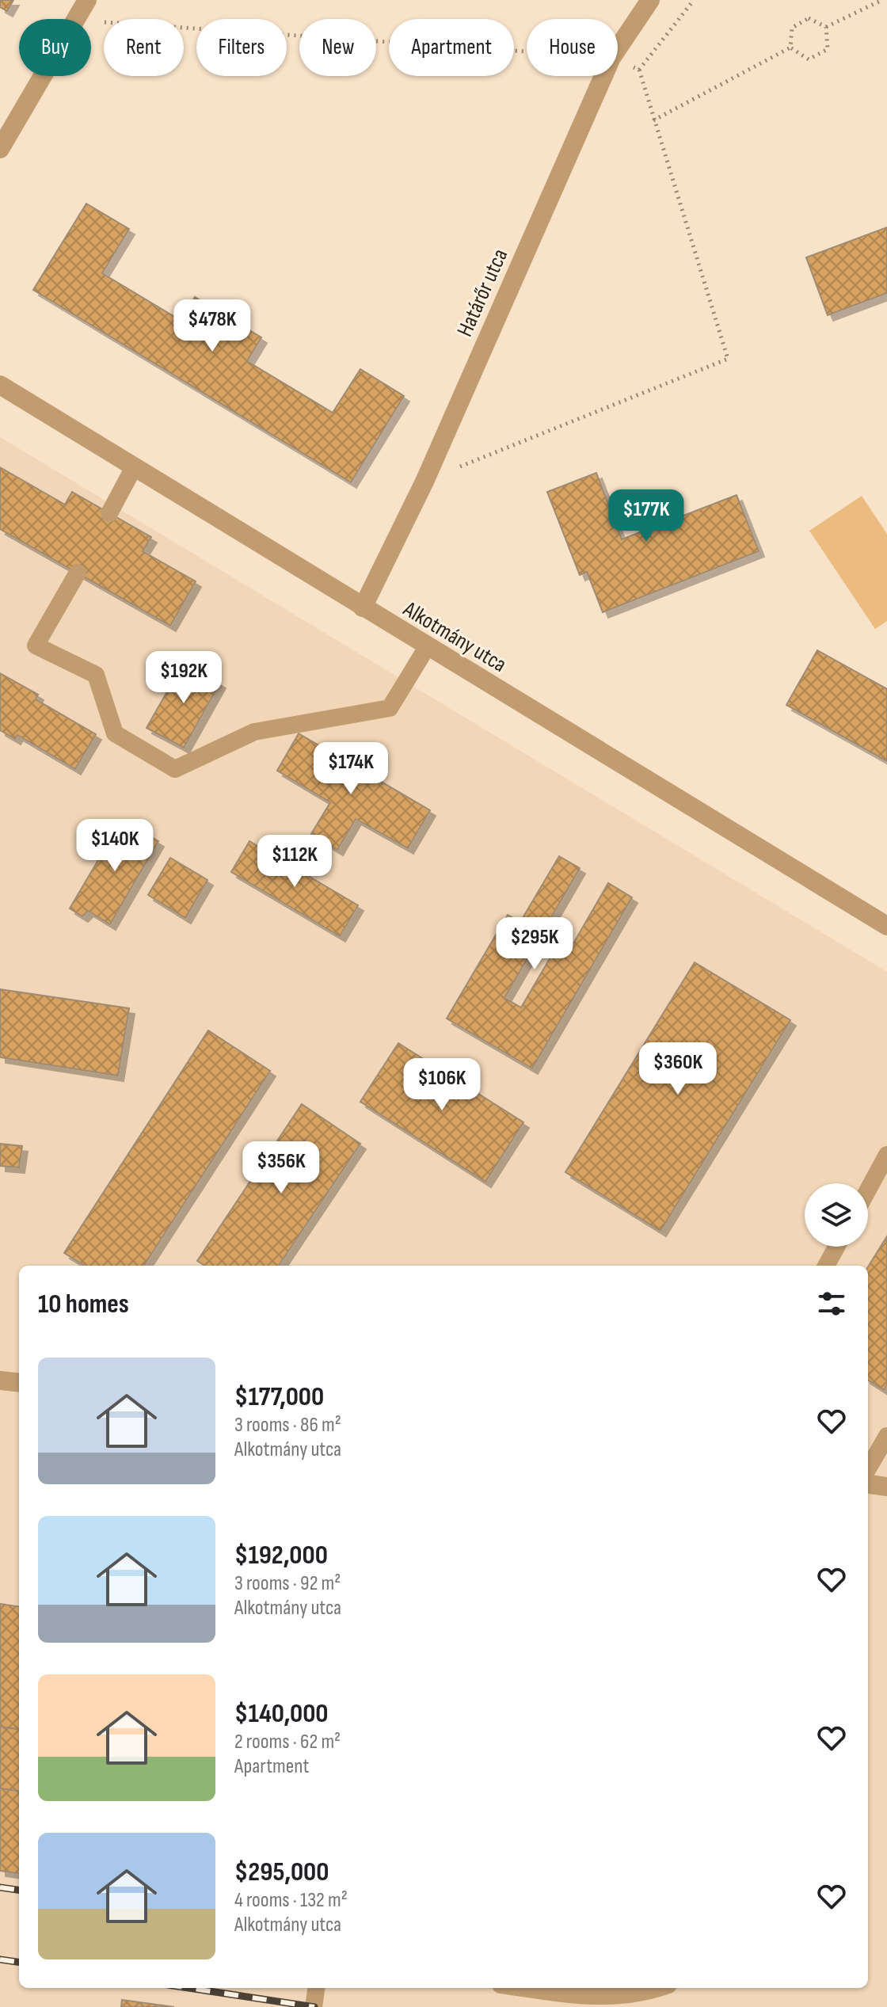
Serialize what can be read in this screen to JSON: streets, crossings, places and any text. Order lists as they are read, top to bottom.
{
  "streets": {
    "street": ["Határőr utca", "Alkotmány utca"]
  },
  "crossings": [
    ["Határőr utca", "Alkotmány utca"]
  ],
  "page": {
    "chip": [
      "Buy",
      "Rent",
      "Filters",
      "New",
      "Apartment",
      "House"
    ],
    "price": [
      "$478K",
      "$177K",
      "$192K",
      "$174K",
      "$140K",
      "$112K",
      "$295K",
      "$360K",
      "$106K",
      "$356K"
    ],
    "heading": "10 homes",
    "list": [
      {
        "name": "$177,000",
        "note": "3 rooms · 86 m² · Alkotmány utca"
      },
      {
        "name": "$192,000",
        "note": "3 rooms · 92 m² · Alkotmány utca"
      },
      {
        "name": "$140,000",
        "note": "2 rooms · 62 m² · Apartment"
      },
      {
        "name": "$295,000",
        "note": "4 rooms · 132 m² · Alkotmány utca"
      }
    ]
  }
}
